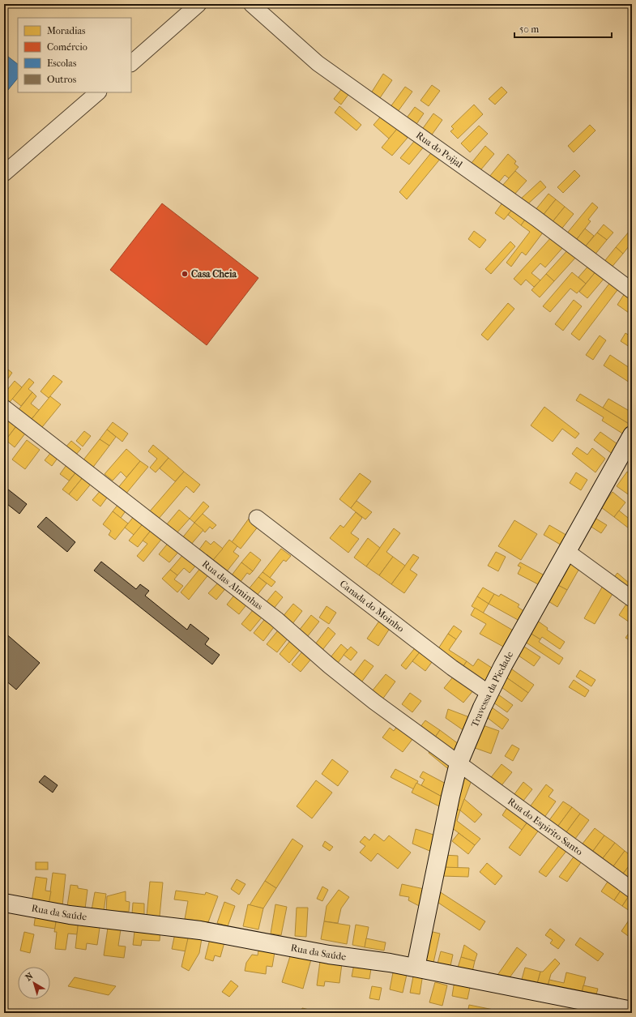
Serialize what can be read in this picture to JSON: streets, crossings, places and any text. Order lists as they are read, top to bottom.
{
  "streets": {
    "street": [
      "Rua do Poijal",
      "Rua das Alminhas",
      "Canada do Moinho",
      "Travessa da Piedade",
      "Rua do Espirito Santo",
      "Rua da Saúde"
    ]
  },
  "crossings": [
    ["Rua das Alminhas", "Travessa da Piedade"],
    ["Rua das Alminhas", "Rua do Espirito Santo"],
    ["Canada do Moinho", "Travessa da Piedade"],
    ["Travessa da Piedade", "Rua do Espirito Santo"],
    ["Travessa da Piedade", "Rua da Saúde"]
  ],
  "places": ["Casa Cheia"],
  "legend": [
    "Moradias",
    "Comércio",
    "Escolas",
    "Outros"
  ],
  "scale_bar": "50 m",
  "north": "top left"
}
